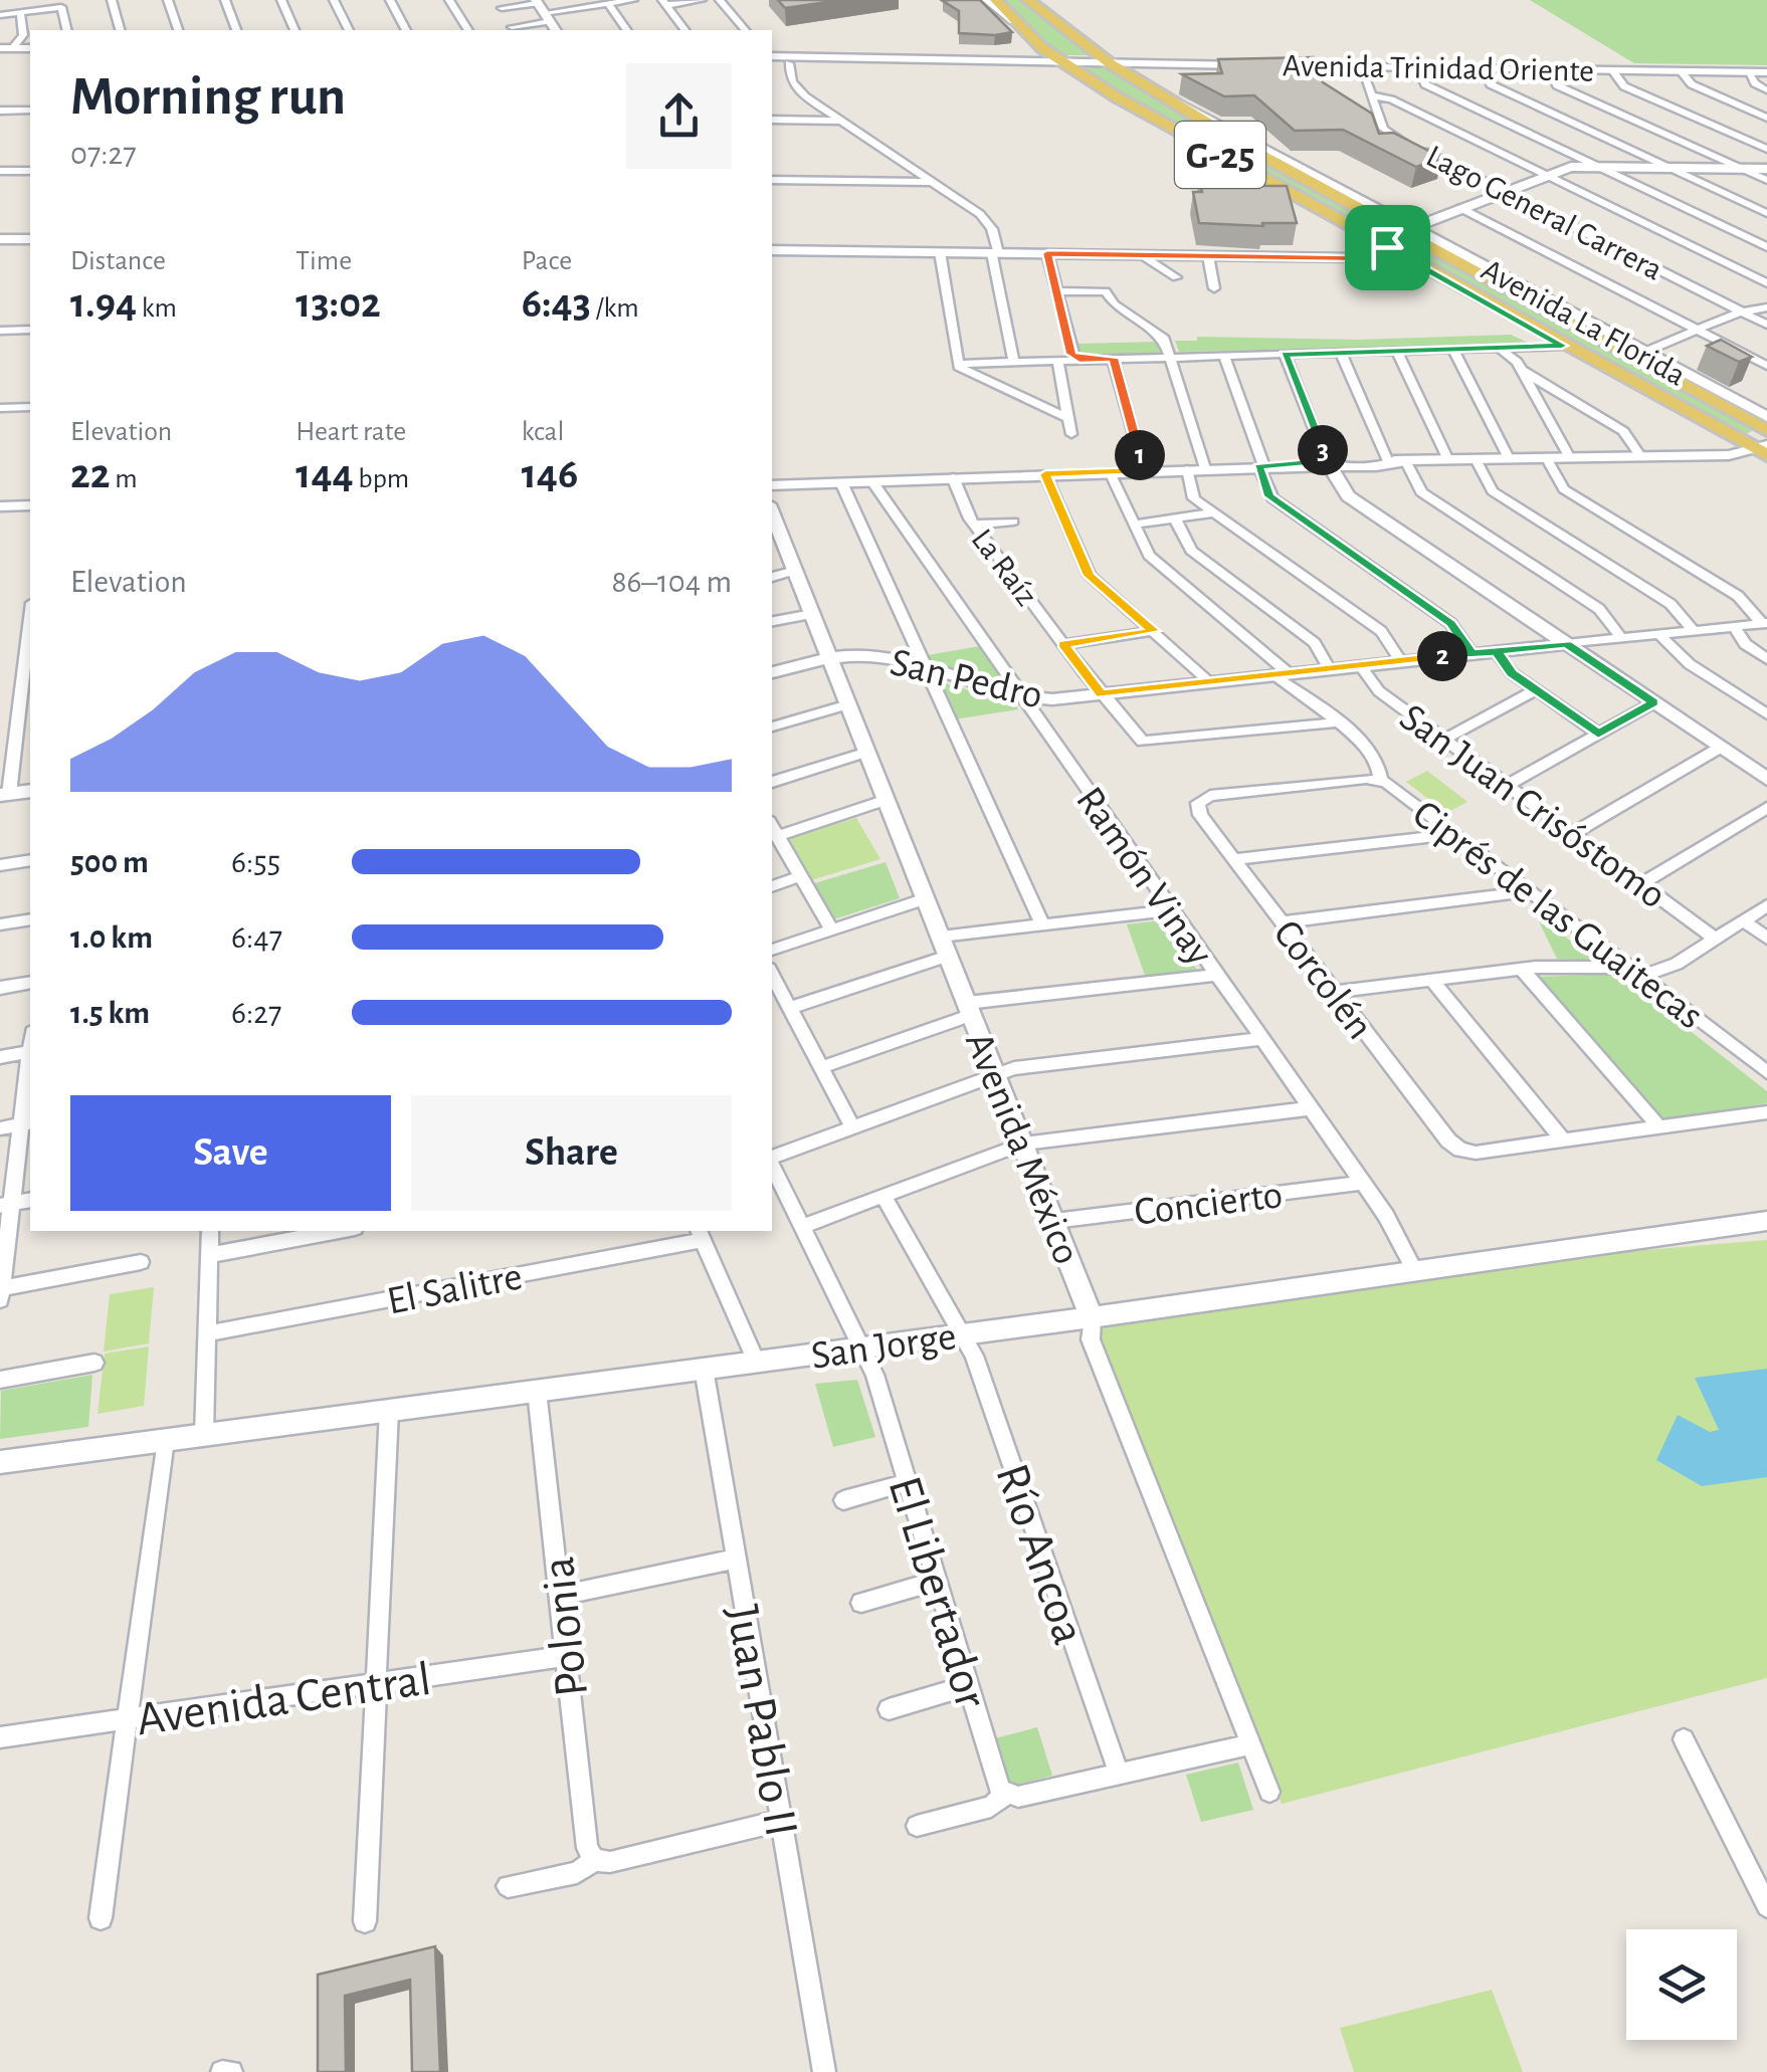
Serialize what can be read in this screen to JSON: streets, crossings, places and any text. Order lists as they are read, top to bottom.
{
  "streets": {
    "main road": ["G-25", "Avenida La Florida"],
    "street": [
      "Avenida Trinidad Oriente",
      "Lago General Carrera",
      "La Raíz",
      "San Pedro",
      "San Juan Crisóstomo",
      "Ramón Vinay",
      "Ciprés de las Guaitecas",
      "Corcolén",
      "Avenida México",
      "Concierto",
      "El Salitre",
      "San Jorge",
      "Río Ancoa",
      "El Libertador",
      "Polonia",
      "Avenida Central",
      "Juan Pablo II"
    ]
  },
  "crossings": [
    ["Avenida Trinidad Oriente", "G-25"],
    ["Avenida Trinidad Oriente", "Lago General Carrera"],
    ["Avenida Trinidad Oriente", "Avenida La Florida"],
    ["G-25", "Avenida La Florida"],
    ["La Raíz", "San Pedro"],
    ["La Raíz", "Ciprés de las Guaitecas"],
    ["San Pedro", "San Juan Crisóstomo"],
    ["San Pedro", "Ramón Vinay"],
    ["San Pedro", "Avenida México"],
    ["Ramón Vinay", "Concierto"],
    ["Ramón Vinay", "San Jorge"],
    ["Ciprés de las Guaitecas", "Corcolén"],
    ["Avenida México", "Concierto"],
    ["Avenida México", "San Jorge"],
    ["San Jorge", "Río Ancoa"],
    ["San Jorge", "El Libertador"],
    ["San Jorge", "Polonia"],
    ["San Jorge", "Juan Pablo II"],
    ["Polonia", "Avenida Central"]
  ],
  "page": {
    "heading": ["Morning run", "07:27"],
    "stats": [
      ["Distance", "1.94 km"],
      ["Time", "13:02"],
      ["Pace", "6:43 /km"],
      ["Elevation", "22 m"],
      ["Heart rate", "144 bpm"],
      ["kcal", "146"]
    ],
    "pins": ["3", "1", "2"],
    "chart": ["Elevation", "86–104 m"],
    "list": [
      {
        "name": "500 m",
        "note": "6:55"
      },
      {
        "name": "1.0 km",
        "note": "6:47"
      },
      {
        "name": "1.5 km",
        "note": "6:27"
      }
    ],
    "buttons": ["Save", "Share"]
  }
}
